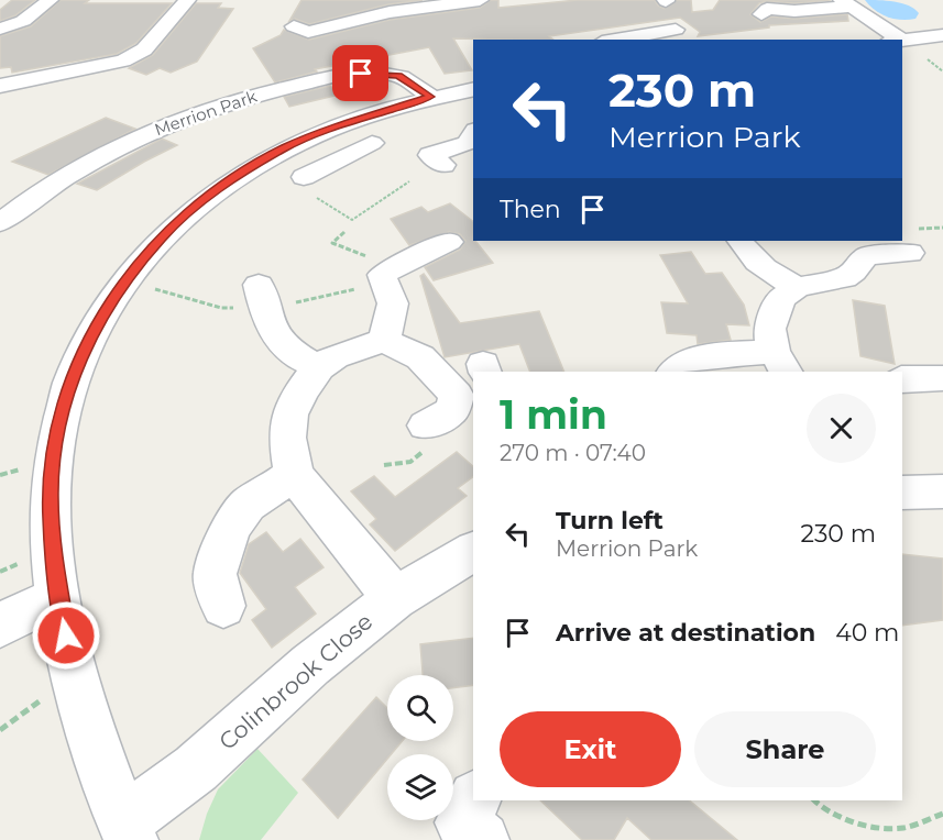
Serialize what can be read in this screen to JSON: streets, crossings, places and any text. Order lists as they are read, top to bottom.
{
  "streets": {
    "street": ["Merrion Park", "Colinbrook Close"]
  },
  "page": {
    "turn": ["230 m", "Merrion Park"],
    "then": "Then",
    "heading": ["1 min", "270 m · 07:40"],
    "list": [
      {
        "name": "Turn left",
        "note": "Merrion Park",
        "value": "230 m"
      },
      {
        "name": "Arrive at destination",
        "value": "40 m"
      }
    ],
    "buttons": ["Exit", "Share"]
  }
}
